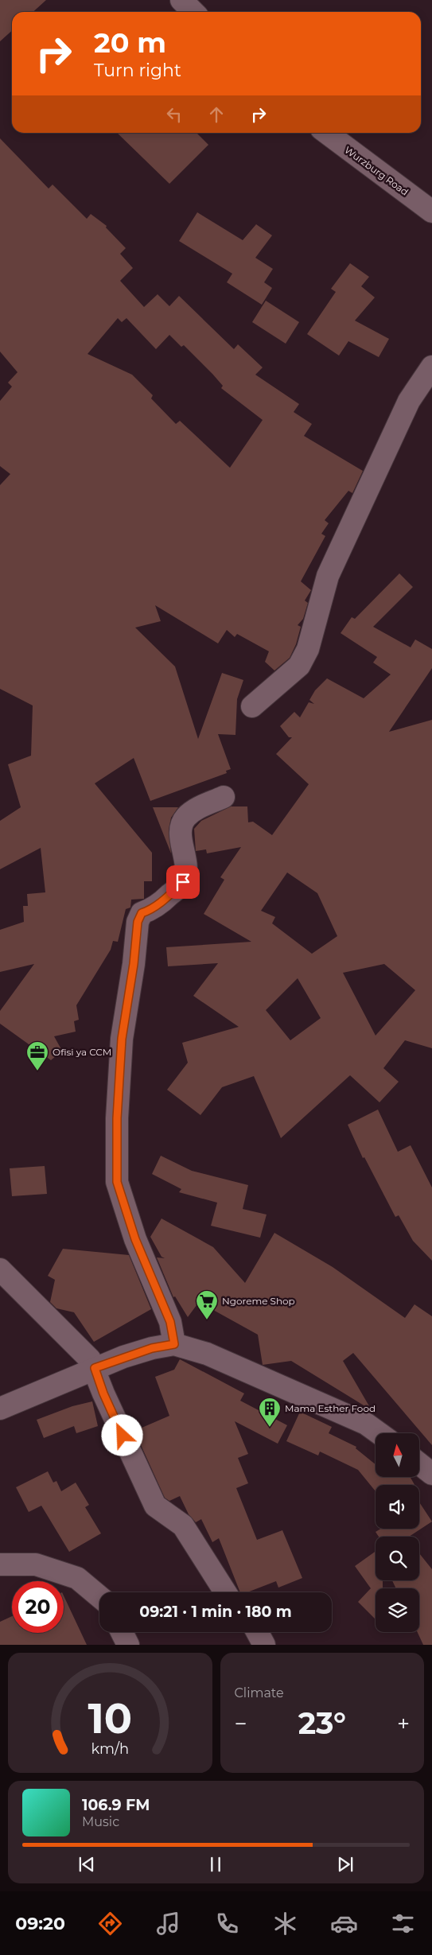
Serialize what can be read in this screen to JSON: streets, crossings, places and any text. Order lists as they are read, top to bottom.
{
  "streets": {
    "street": ["Wurzburg Road"]
  },
  "places": {
    "office": ["Ofisi ya CCM"],
    "supermarket": ["Ngoreme Shop"],
    "building": ["Mama Esther Food"]
  },
  "north": "top",
  "page": {
    "turn": ["20 m", "Turn right"],
    "limit": "20",
    "trip": "09:21 · 1 min · 180 m",
    "tile": "Climate",
    "heat": ["−", "23°", "+"],
    "song": ["106.9 FM", "Music"],
    "tabs": "09:20",
    "gauge": ["10", "km/h"]
  }
}
